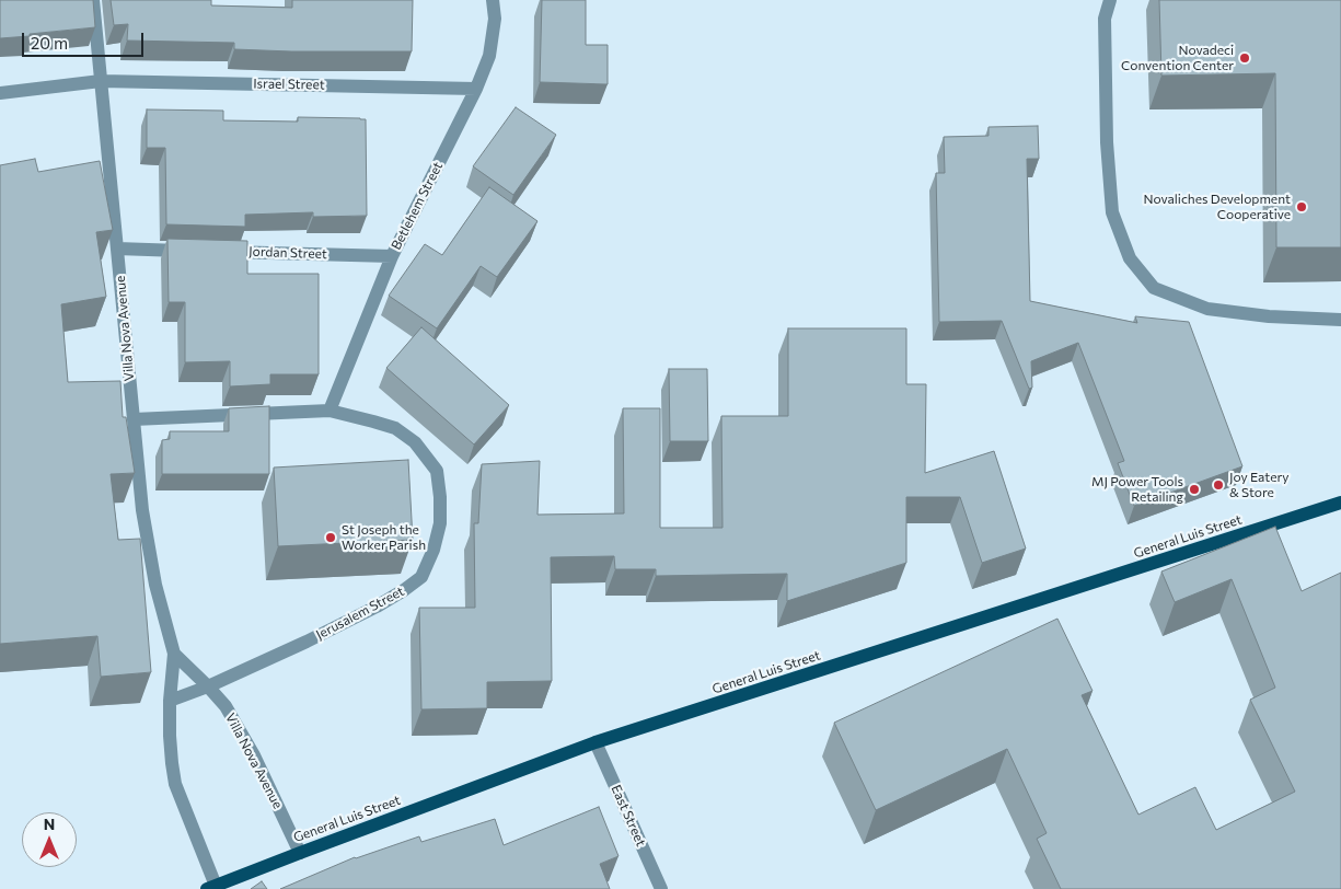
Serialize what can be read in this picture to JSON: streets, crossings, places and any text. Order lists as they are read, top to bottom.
{
  "streets": {
    "main road": ["General Luis Street"],
    "street": [
      "Israel Street",
      "Betlehem Street",
      "Jordan Street",
      "Villa Nova Avenue",
      "Jerusalem Street",
      "East Street"
    ]
  },
  "crossings": [
    ["Israel Street", "Betlehem Street"],
    ["Israel Street", "Villa Nova Avenue"],
    ["Betlehem Street", "Jordan Street"],
    ["Betlehem Street", "Jerusalem Street"],
    ["Villa Nova Avenue", "General Luis Street"],
    ["Villa Nova Avenue", "Jerusalem Street"],
    ["General Luis Street", "East Street"]
  ],
  "places": [
    "Novadeci Convention Center",
    "Novaliches Development Cooperative",
    "Joy Eatery & Store",
    "MJ Power Tools Retailing",
    "St Joseph the Worker Parish"
  ],
  "scale_bar": "20 m",
  "north": "top"
}
